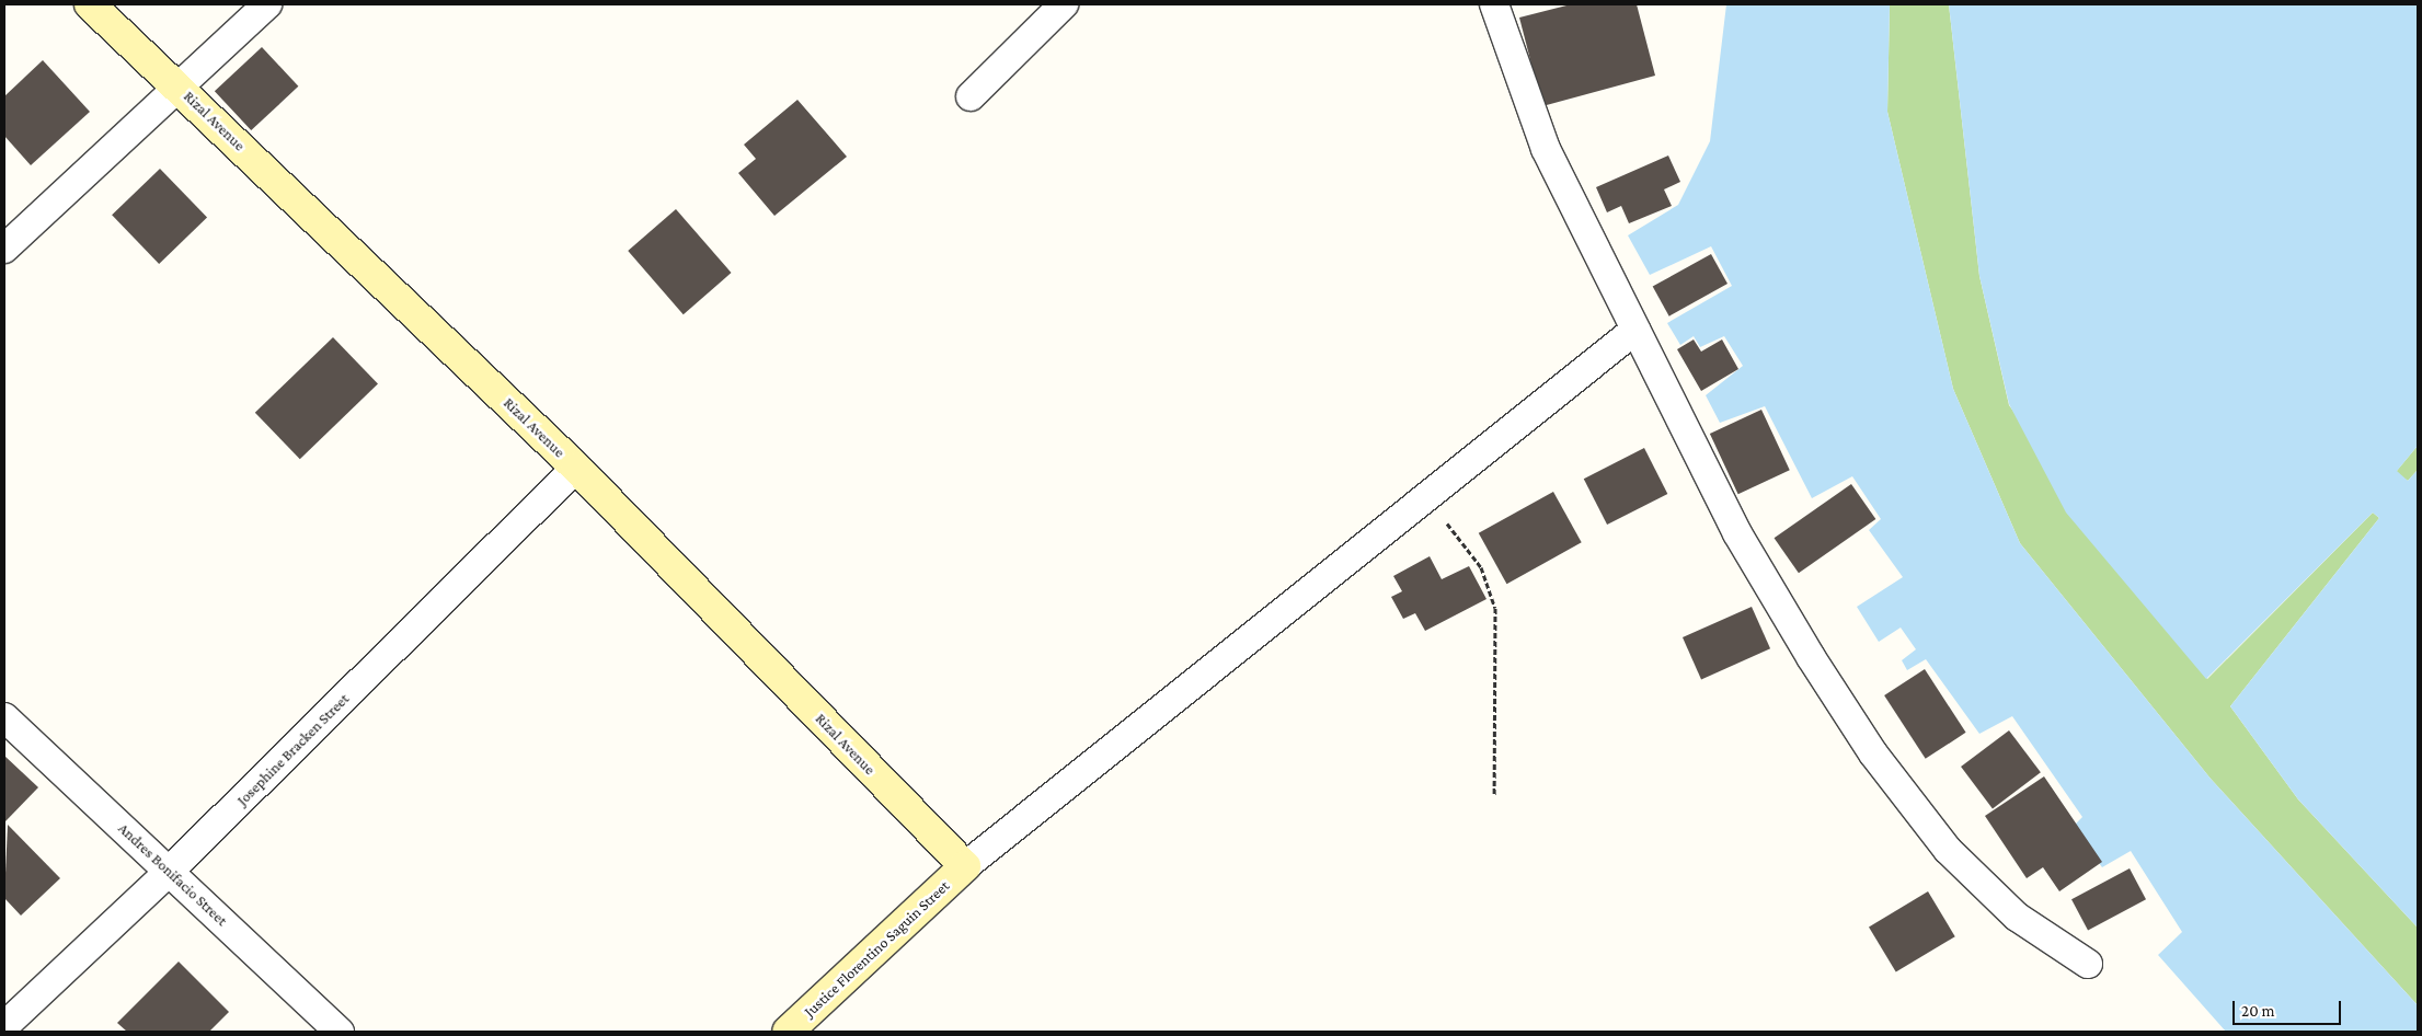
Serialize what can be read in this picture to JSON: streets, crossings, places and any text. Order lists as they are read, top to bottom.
{
  "streets": {
    "main road": ["Rizal Avenue", "Justice Florentino Saguin Street"],
    "street": ["Josephine Bracken Street", "Andres Bonifacio Street"]
  },
  "crossings": [
    ["Rizal Avenue", "Josephine Bracken Street"],
    ["Rizal Avenue", "Justice Florentino Saguin Street"],
    ["Josephine Bracken Street", "Andres Bonifacio Street"]
  ],
  "scale_bar": "20 m"
}
